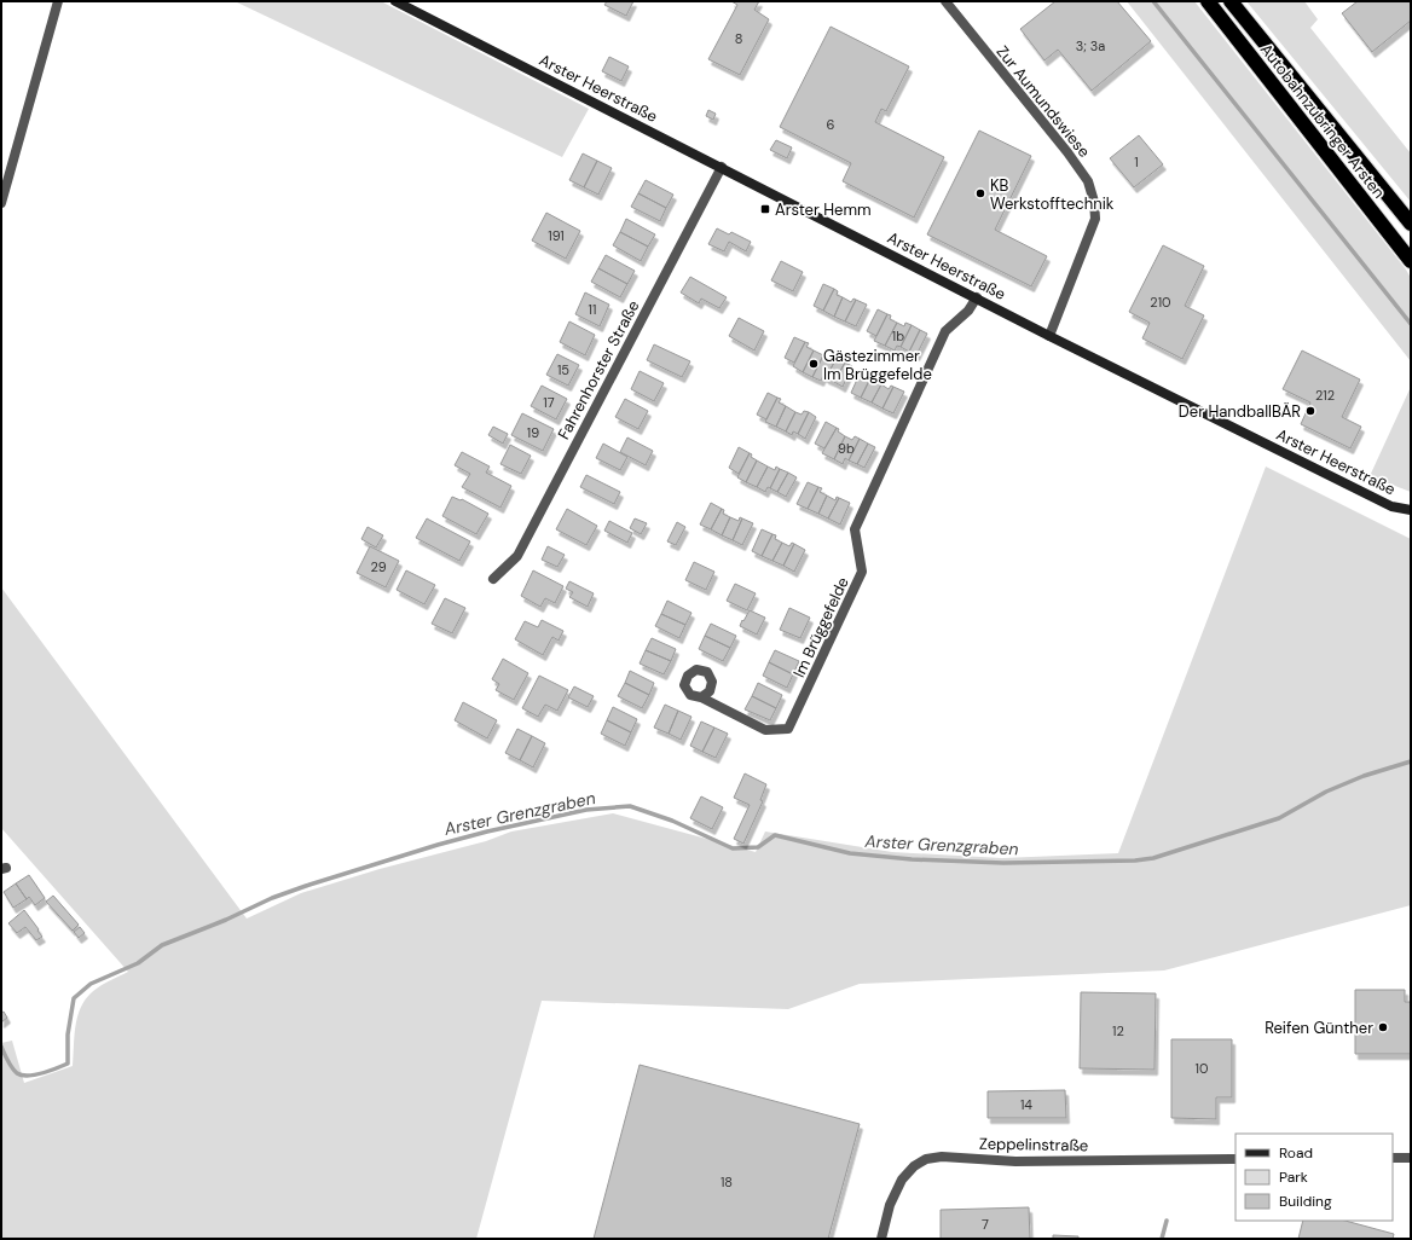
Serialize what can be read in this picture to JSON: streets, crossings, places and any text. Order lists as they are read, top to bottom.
{
  "streets": {
    "highway": ["Autobahnzubringer Arsten"],
    "street": [
      "Arster Heerstraße",
      "Zur Aumundswiese",
      "Fahrenhorster Straße",
      "Im Brüggefelde",
      "Zeppelinstraße"
    ]
  },
  "crossings": [
    ["Arster Heerstraße", "Zur Aumundswiese"],
    ["Arster Heerstraße", "Fahrenhorster Straße"],
    ["Arster Heerstraße", "Im Brüggefelde"]
  ],
  "water": ["Arster Grenzgraben"],
  "places": {
    "other": [
      "KB Werkstofftechnik",
      "Gästezimmer Im Brüggefelde",
      "Der HandballBÄR",
      "Reifen Günther"
    ],
    "transit": ["Arster Hemm"]
  },
  "house_numbers": [
    "8",
    "3; 3a",
    "6",
    "1",
    "191",
    "210",
    "11",
    "1b",
    "15",
    "212",
    "17",
    "19",
    "9b",
    "29",
    "12",
    "10",
    "14",
    "18",
    "7"
  ],
  "legend": ["Road", "Park", "Building"]
}
